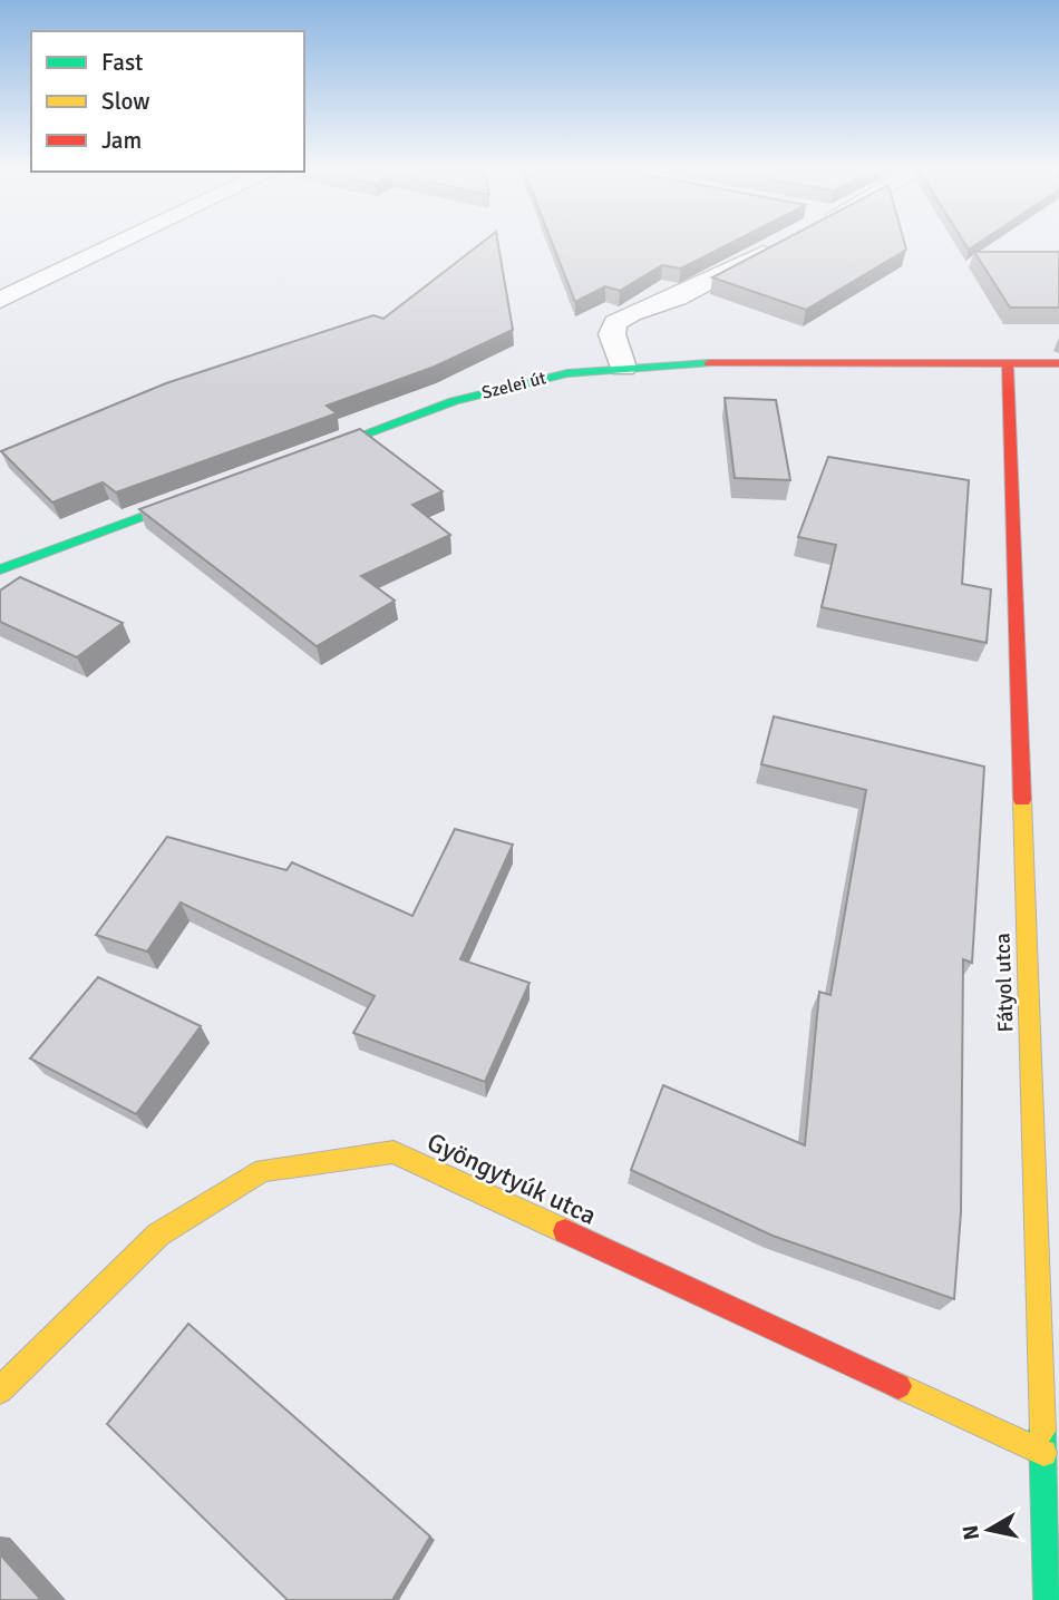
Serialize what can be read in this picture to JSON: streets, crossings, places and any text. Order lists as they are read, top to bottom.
{
  "streets": {
    "street": ["Szelei út", "Fátyol utca", "Gyöngytyúk utca"]
  },
  "crossings": [
    ["Szelei út", "Fátyol utca"],
    ["Fátyol utca", "Gyöngytyúk utca"]
  ],
  "legend": ["Fast", "Slow", "Jam"],
  "north": "left"
}
